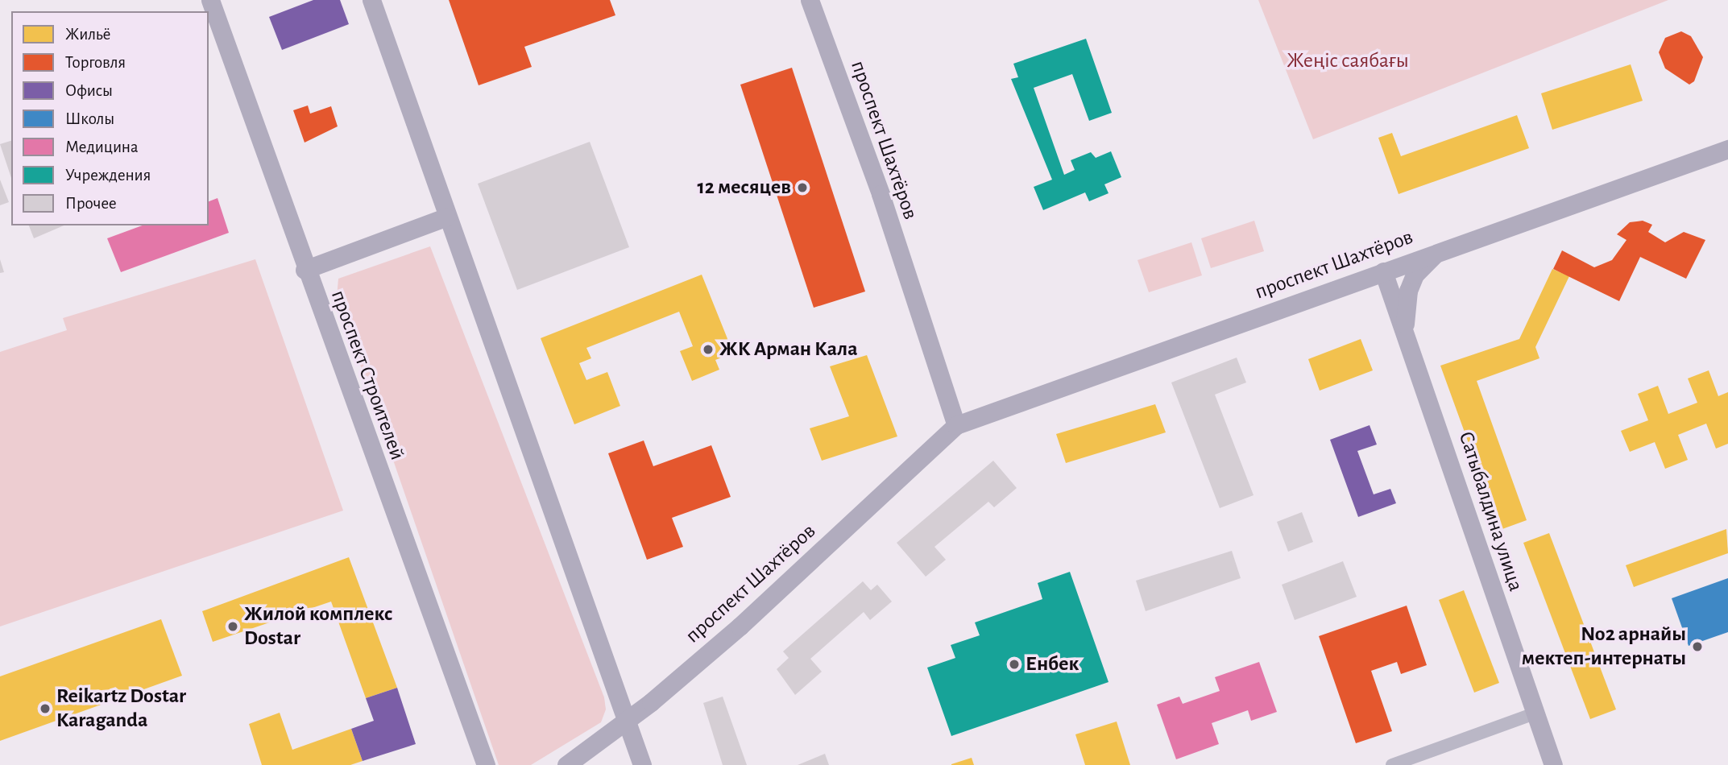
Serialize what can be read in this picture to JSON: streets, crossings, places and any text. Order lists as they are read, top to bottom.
{
  "streets": {
    "main road": ["проспект Шахтёров", "проспект Строителей", "Сатыбалдина улица"]
  },
  "crossings": [
    ["проспект Шахтёров", "Сатыбалдина улица"]
  ],
  "parks": ["Жеңіс саябағы"],
  "places": [
    "12 месяцев",
    "ЖК Арман Кала",
    "Жилой комплекс Dostar",
    "No2 арнайы мектеп-интернаты",
    "Енбек",
    "Reikartz Dostar Karaganda"
  ],
  "legend": [
    "Жильё",
    "Торговля",
    "Офисы",
    "Школы",
    "Медицина",
    "Учреждения",
    "Прочее"
  ]
}
